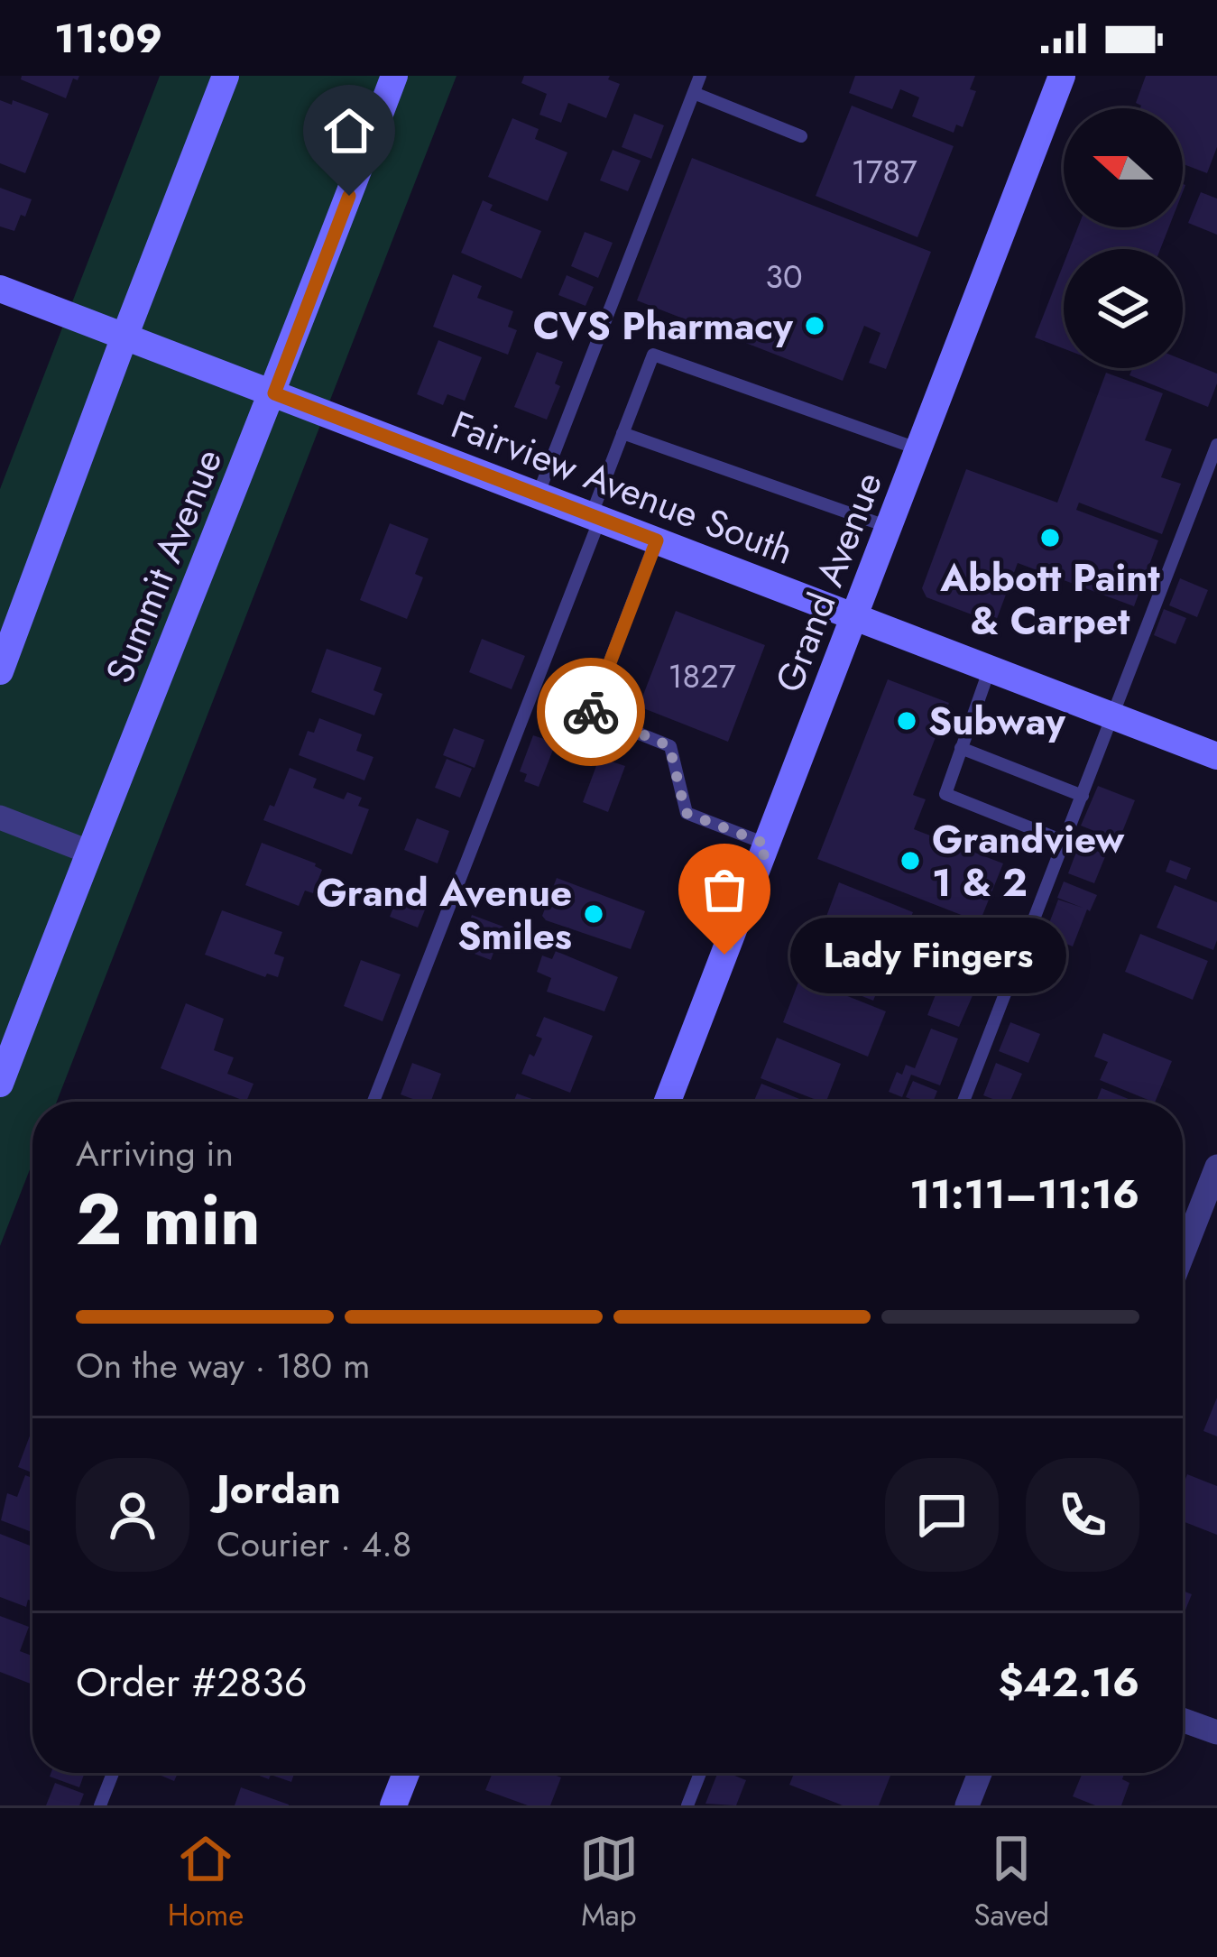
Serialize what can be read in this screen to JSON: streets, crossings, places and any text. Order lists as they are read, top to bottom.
{
  "streets": {
    "street": ["Fairview Avenue South", "Summit Avenue", "Grand Avenue"]
  },
  "crossings": [
    ["Fairview Avenue South", "Summit Avenue"],
    ["Fairview Avenue South", "Grand Avenue"]
  ],
  "places": [
    "CVS Pharmacy",
    "Abbott Paint & Carpet",
    "Subway",
    "Grandview 1 & 2",
    "Grand Avenue Smiles",
    "Lady Fingers"
  ],
  "house_numbers": ["1787", "30", "1827"],
  "north": "left",
  "page": {
    "status": "11:09",
    "bubble": "Lady Fingers",
    "heading": ["2 min", "Arriving in", "11:11–11:16"],
    "panel": [
      "Jordan",
      "Courier · 4.8",
      "Order #2836",
      "$42.16"
    ],
    "bar": "On the way · 180 m",
    "tabs": ["Home", "Map", "Saved"]
  }
}
